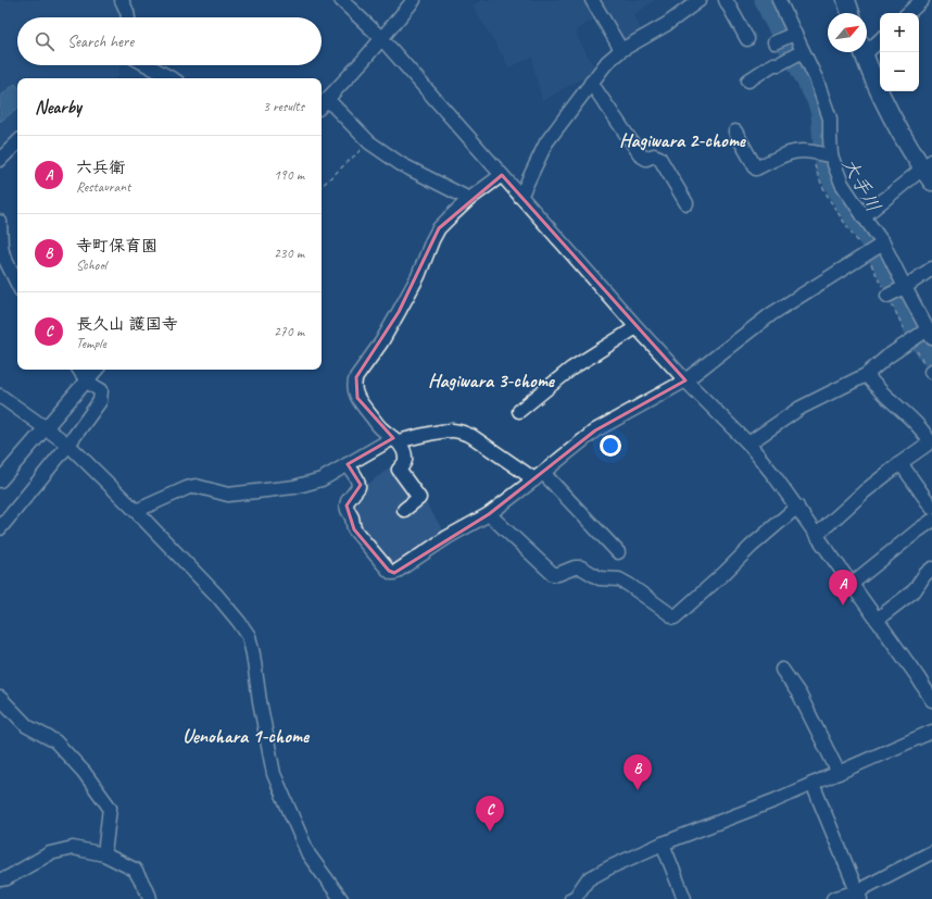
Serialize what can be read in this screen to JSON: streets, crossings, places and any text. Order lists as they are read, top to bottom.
{
  "districts": ["Hagiwara 2-chome", "Hagiwara 3-chome", "Uenohara 1-chome"],
  "water": ["大手川"],
  "north": "top right",
  "page": {
    "map_buttons": ["+", "−"],
    "search": "Search here",
    "heading": ["Nearby", "3 results"],
    "list": [
      {
        "mark": "A",
        "name": "六兵衛",
        "note": "Restaurant",
        "value": "190 m"
      },
      {
        "mark": "B",
        "name": "寺町保育園",
        "note": "School",
        "value": "230 m"
      },
      {
        "mark": "C",
        "name": "長久山 護国寺",
        "note": "Temple",
        "value": "270 m"
      }
    ],
    "pins": ["A", "B", "C"]
  }
}
